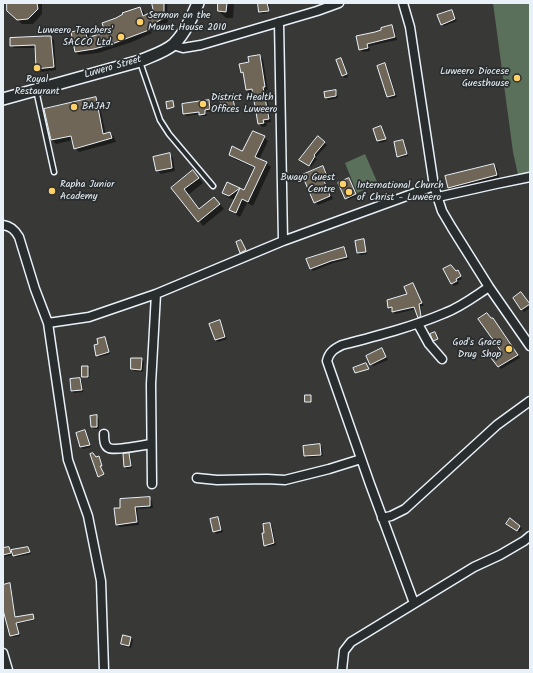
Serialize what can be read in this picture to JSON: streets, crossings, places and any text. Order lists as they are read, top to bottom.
{
  "streets": {
    "main road": ["Luwero Street"]
  },
  "places": [
    "Sermon on the Mount House 2010",
    "Luweero Teachers' SACCO Ltd.",
    "Royal Restaurant",
    "Luweero Diocese Guesthouse",
    "District Health Offices Luweero",
    "BAJAJ",
    "Bwayo Guest Centre",
    "Rapha Junior Academy",
    "International Church of Christ - Luweero",
    "God's Grace Drug Shop"
  ]
}
